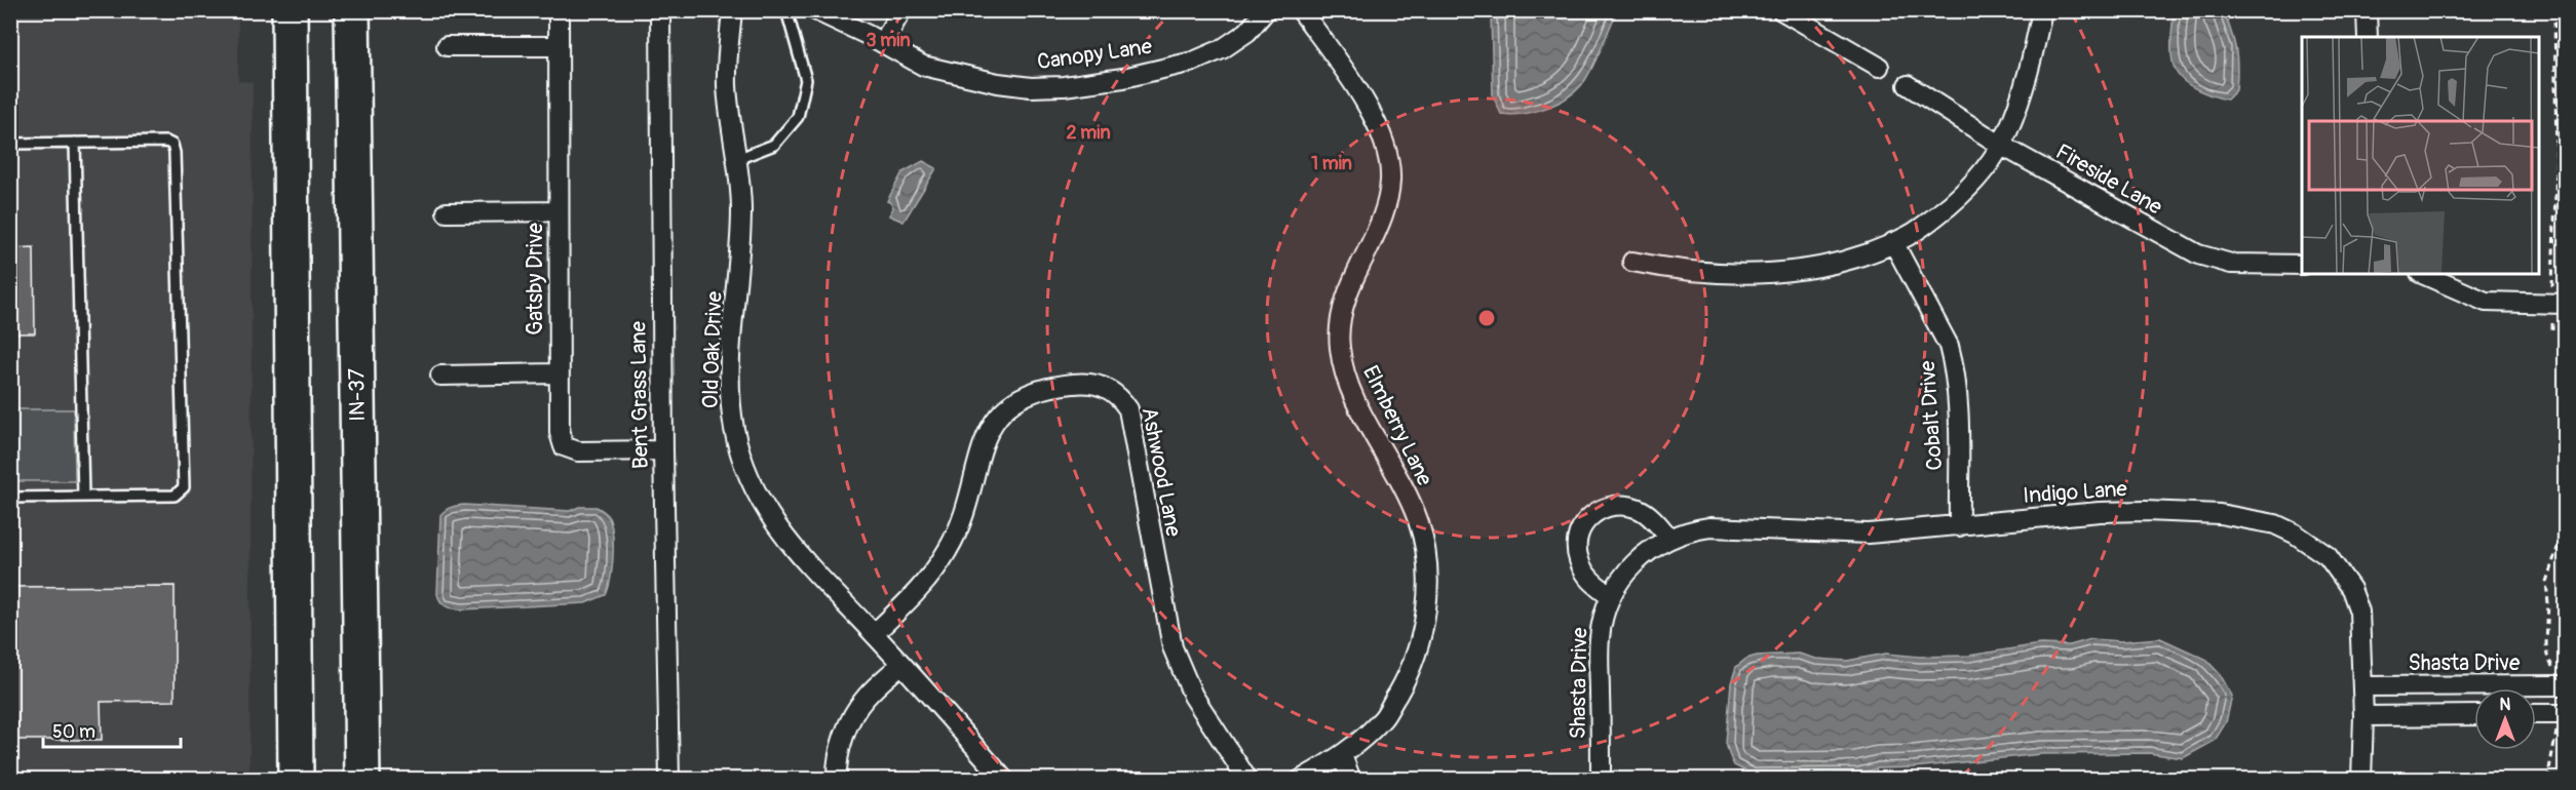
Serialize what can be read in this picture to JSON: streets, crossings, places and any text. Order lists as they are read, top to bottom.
{
  "streets": {
    "highway": ["IN-37"],
    "street": [
      "Canopy Lane",
      "Fireside Lane",
      "Gatsby Drive",
      "Old Oak Drive",
      "Bent Grass Lane",
      "Cobalt Drive",
      "Elmberry Lane",
      "Ashwood Lane",
      "Indigo Lane",
      "Shasta Drive"
    ]
  },
  "crossings": [
    ["Gatsby Drive", "Bent Grass Lane"],
    ["Old Oak Drive", "Ashwood Lane"],
    ["Cobalt Drive", "Indigo Lane"],
    ["Indigo Lane", "Shasta Drive"]
  ],
  "scale_bar": "50 m",
  "north": "top",
  "rings": ["3 min", "2 min", "1 min"]
}
